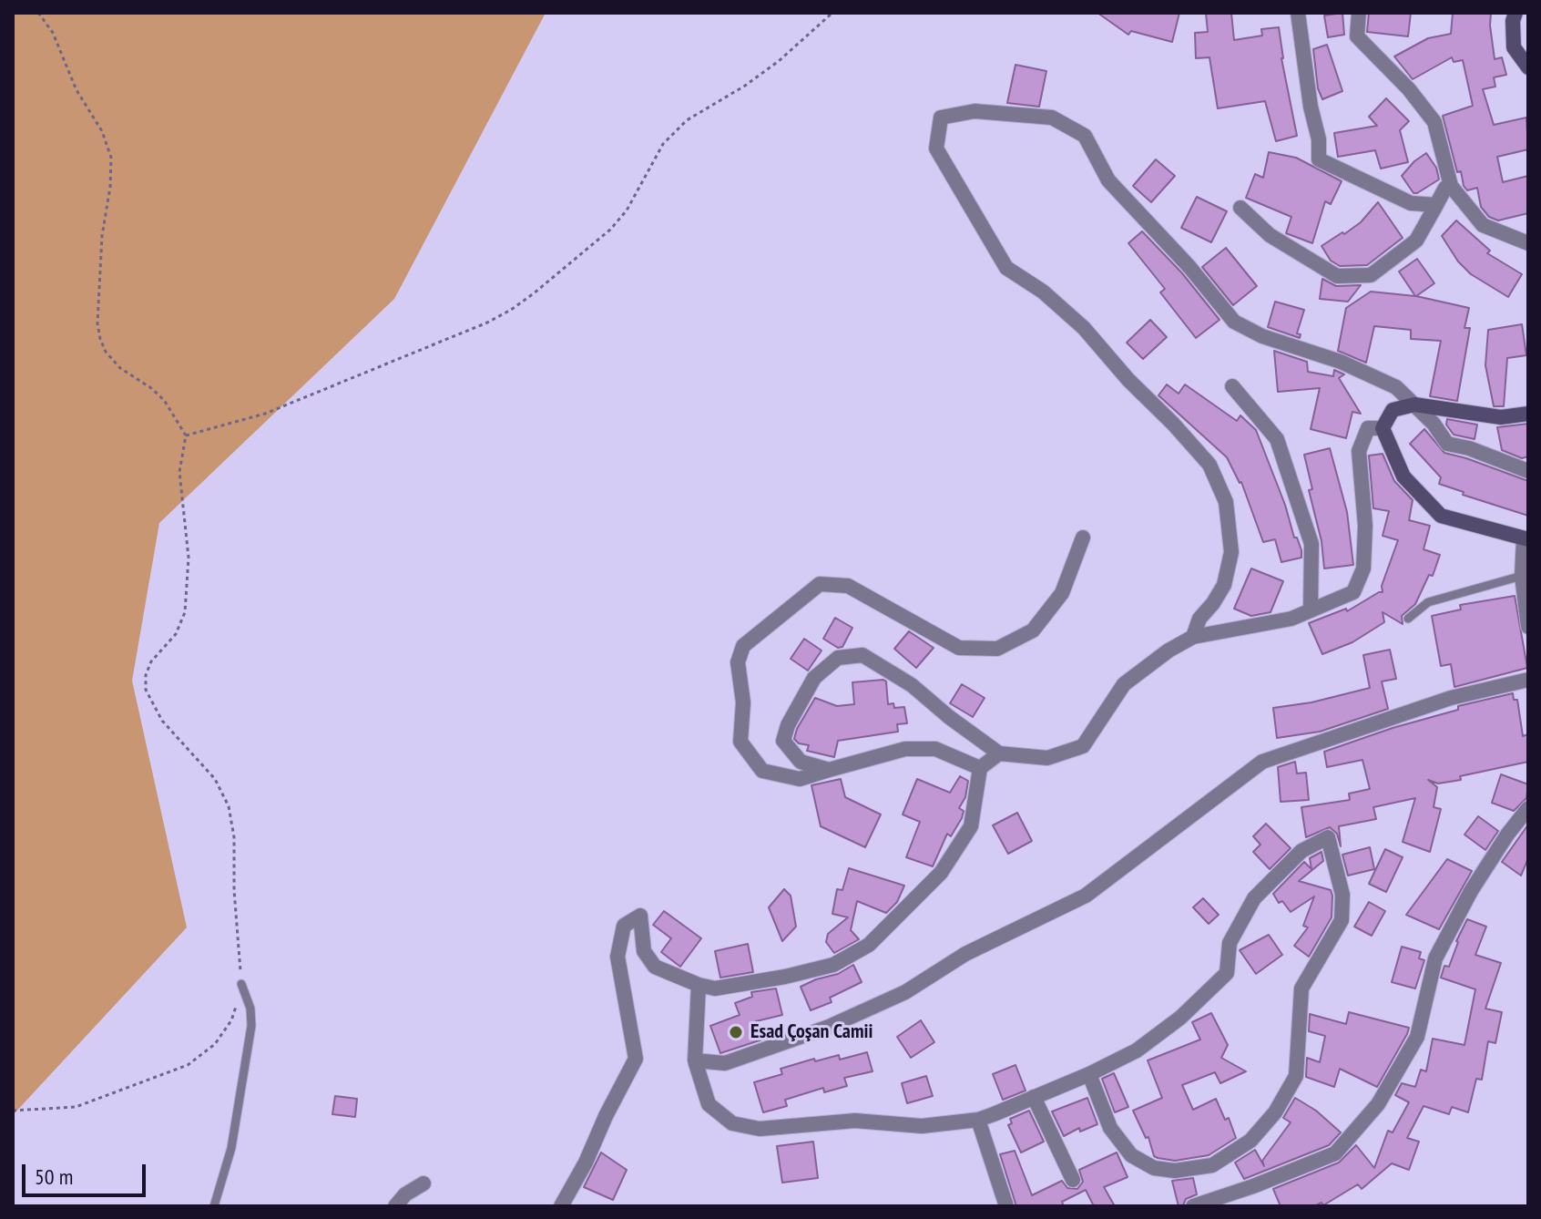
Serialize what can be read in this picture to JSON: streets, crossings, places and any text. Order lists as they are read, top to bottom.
{
  "places": ["Esad Çoşan Camii"],
  "scale_bar": "50 m"
}
